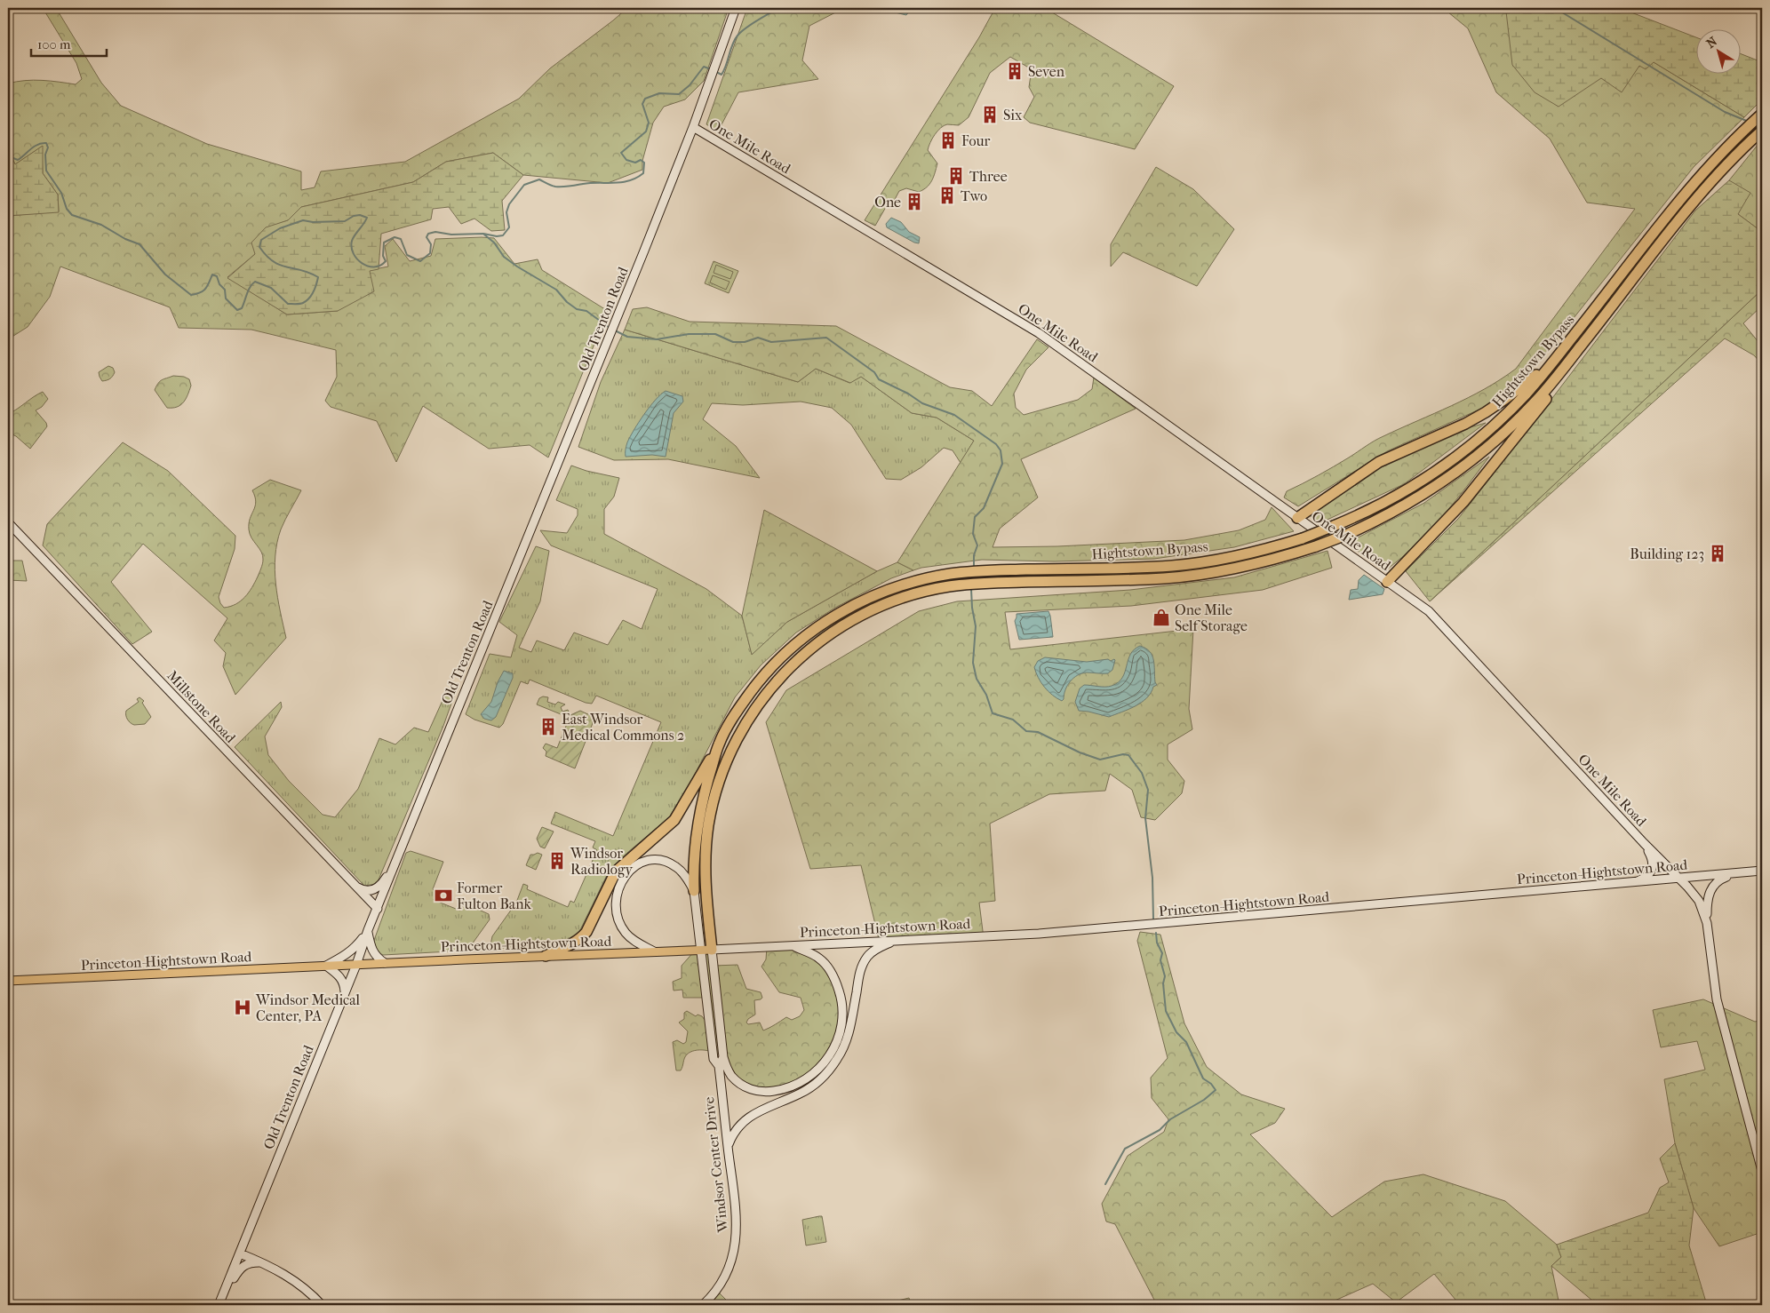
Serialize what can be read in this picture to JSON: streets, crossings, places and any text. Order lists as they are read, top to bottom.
{
  "streets": {
    "highway": ["Hightstown Bypass"],
    "main road": [
      "One Mile Road",
      "Old Trenton Road",
      "Millstone Road",
      "Princeton-Hightstown Road",
      "Windsor Center Drive"
    ]
  },
  "crossings": [
    ["One Mile Road", "Old Trenton Road"],
    ["One Mile Road", "Princeton-Hightstown Road"],
    ["Old Trenton Road", "Millstone Road"],
    ["Old Trenton Road", "Princeton-Hightstown Road"],
    ["Hightstown Bypass", "Princeton-Hightstown Road"],
    ["Hightstown Bypass", "Windsor Center Drive"],
    ["Princeton-Hightstown Road", "Windsor Center Drive"]
  ],
  "places": {
    "building": [
      "Seven",
      "Six",
      "Four",
      "Three",
      "Two",
      "One",
      "Building 123",
      "East Windsor Medical Commons 2",
      "Windsor Radiology"
    ],
    "shop": ["One Mile Self Storage"],
    "bank": ["Former Fulton Bank"],
    "hospital": ["Windsor Medical Center, PA"]
  },
  "scale_bar": "100 m",
  "north": "top left"
}
